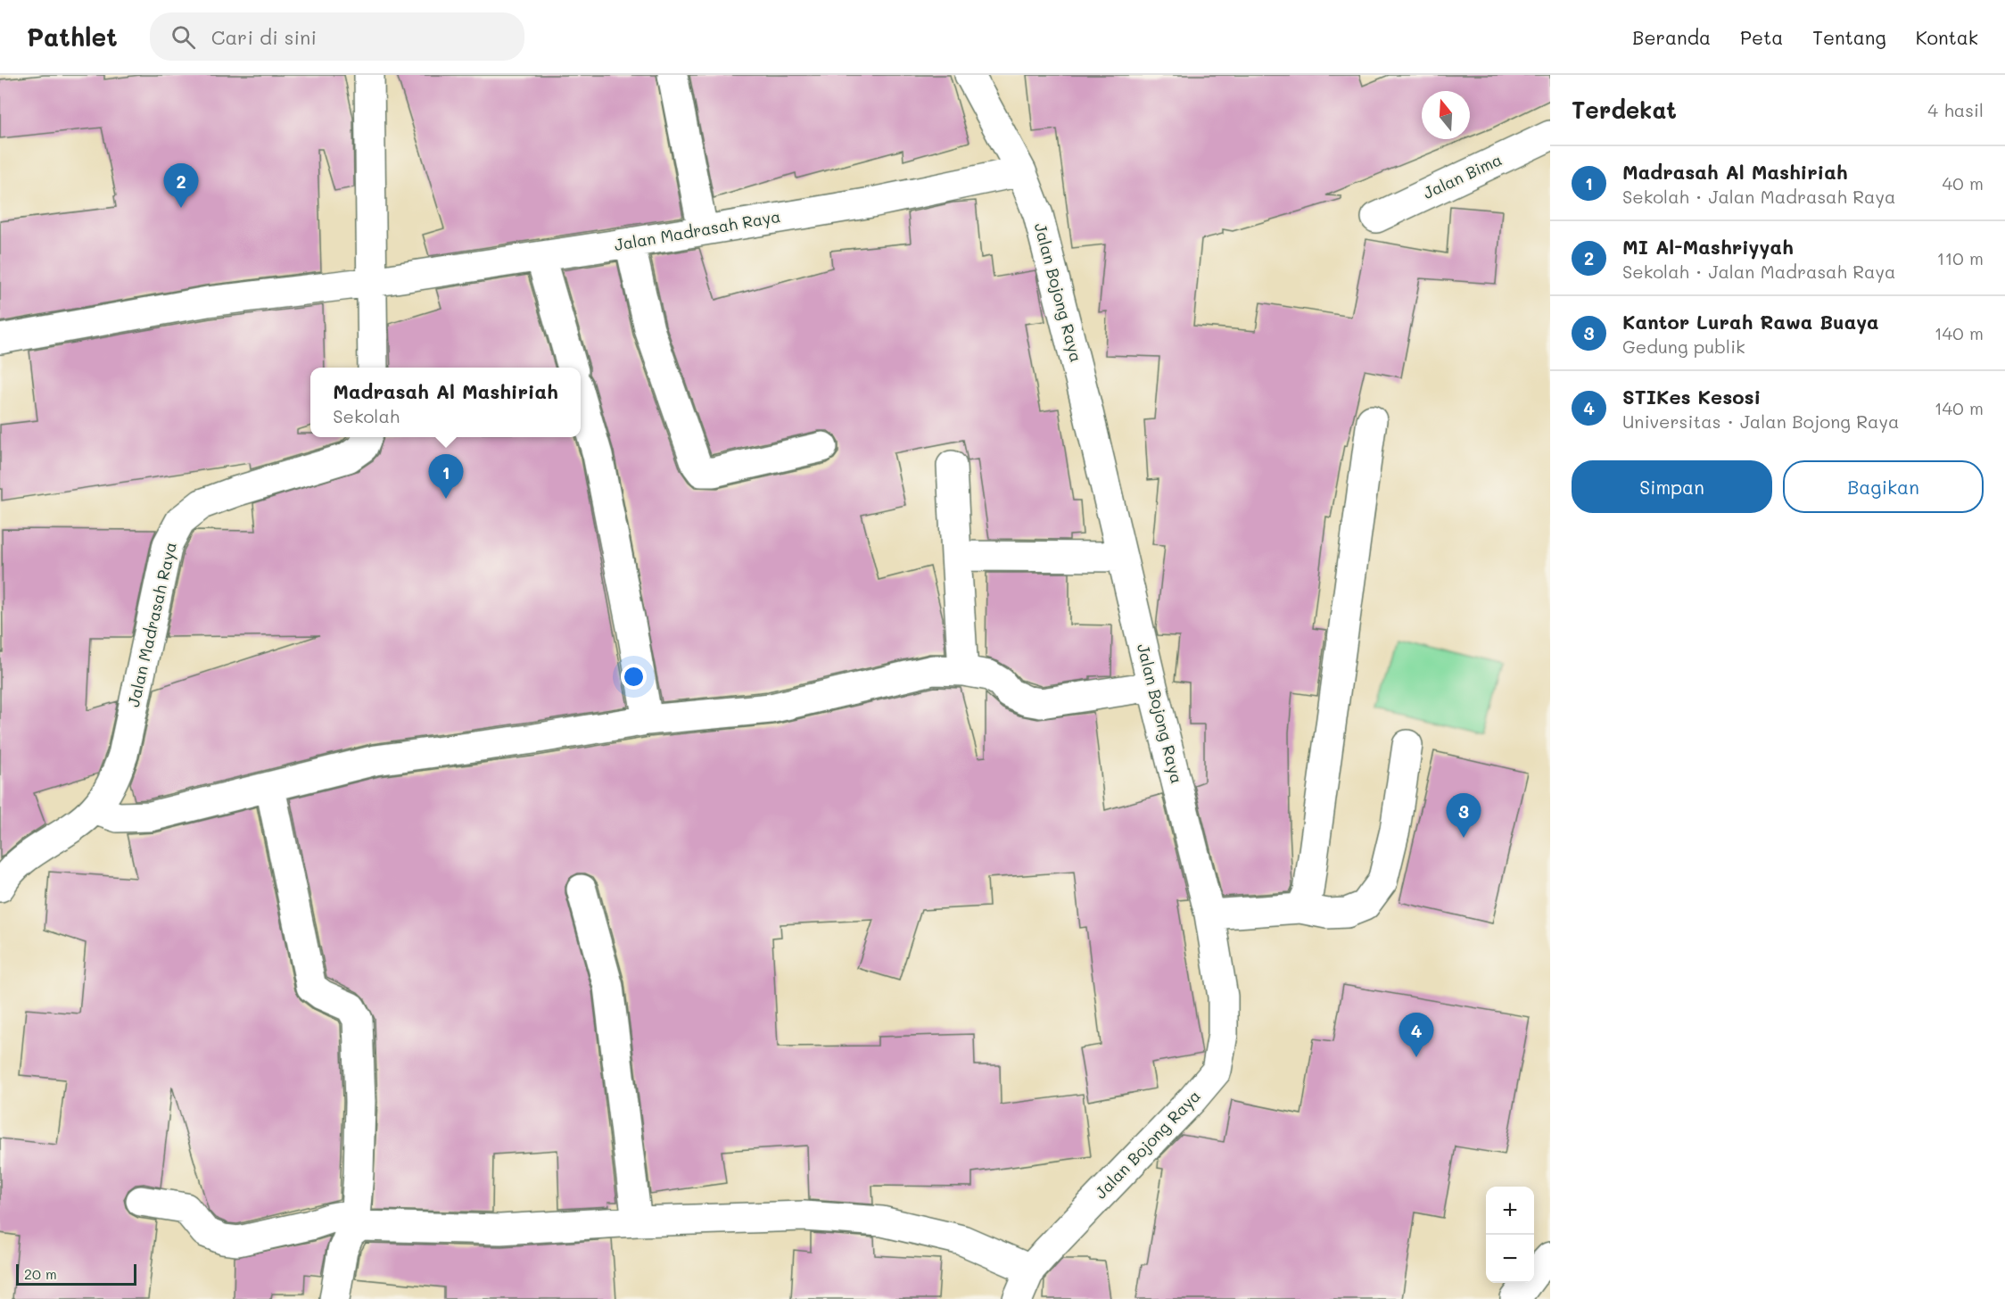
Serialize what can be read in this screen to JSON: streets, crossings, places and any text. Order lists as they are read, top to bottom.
{
  "streets": {
    "street": ["Jalan Bima", "Jalan Madrasah Raya", "Jalan Bojong Raya"]
  },
  "crossings": [
    ["Jalan Madrasah Raya", "Jalan Bojong Raya"]
  ],
  "scale_bar": "20 m",
  "north": "top",
  "page": {
    "header": "Pathlet",
    "search": "Cari di sini",
    "nav": [
      "Beranda",
      "Peta",
      "Tentang",
      "Kontak"
    ],
    "heading": ["Terdekat", "4 hasil"],
    "list": [
      {
        "mark": "1",
        "name": "Madrasah Al Mashiriah",
        "note": "Sekolah · Jalan Madrasah Raya",
        "value": "40 m"
      },
      {
        "mark": "2",
        "name": "MI Al-Mashriyyah",
        "note": "Sekolah · Jalan Madrasah Raya",
        "value": "110 m"
      },
      {
        "mark": "3",
        "name": "Kantor Lurah Rawa Buaya",
        "note": "Gedung publik",
        "value": "140 m"
      },
      {
        "mark": "4",
        "name": "STIKes Kesosi",
        "note": "Universitas · Jalan Bojong Raya",
        "value": "140 m"
      }
    ],
    "pins": [
      "2",
      "1",
      "3",
      "4"
    ],
    "popup": ["Madrasah Al Mashiriah", "Sekolah"],
    "buttons": ["Simpan", "Bagikan"],
    "map_buttons": ["+", "−"],
    "scale": "20 m"
  }
}
